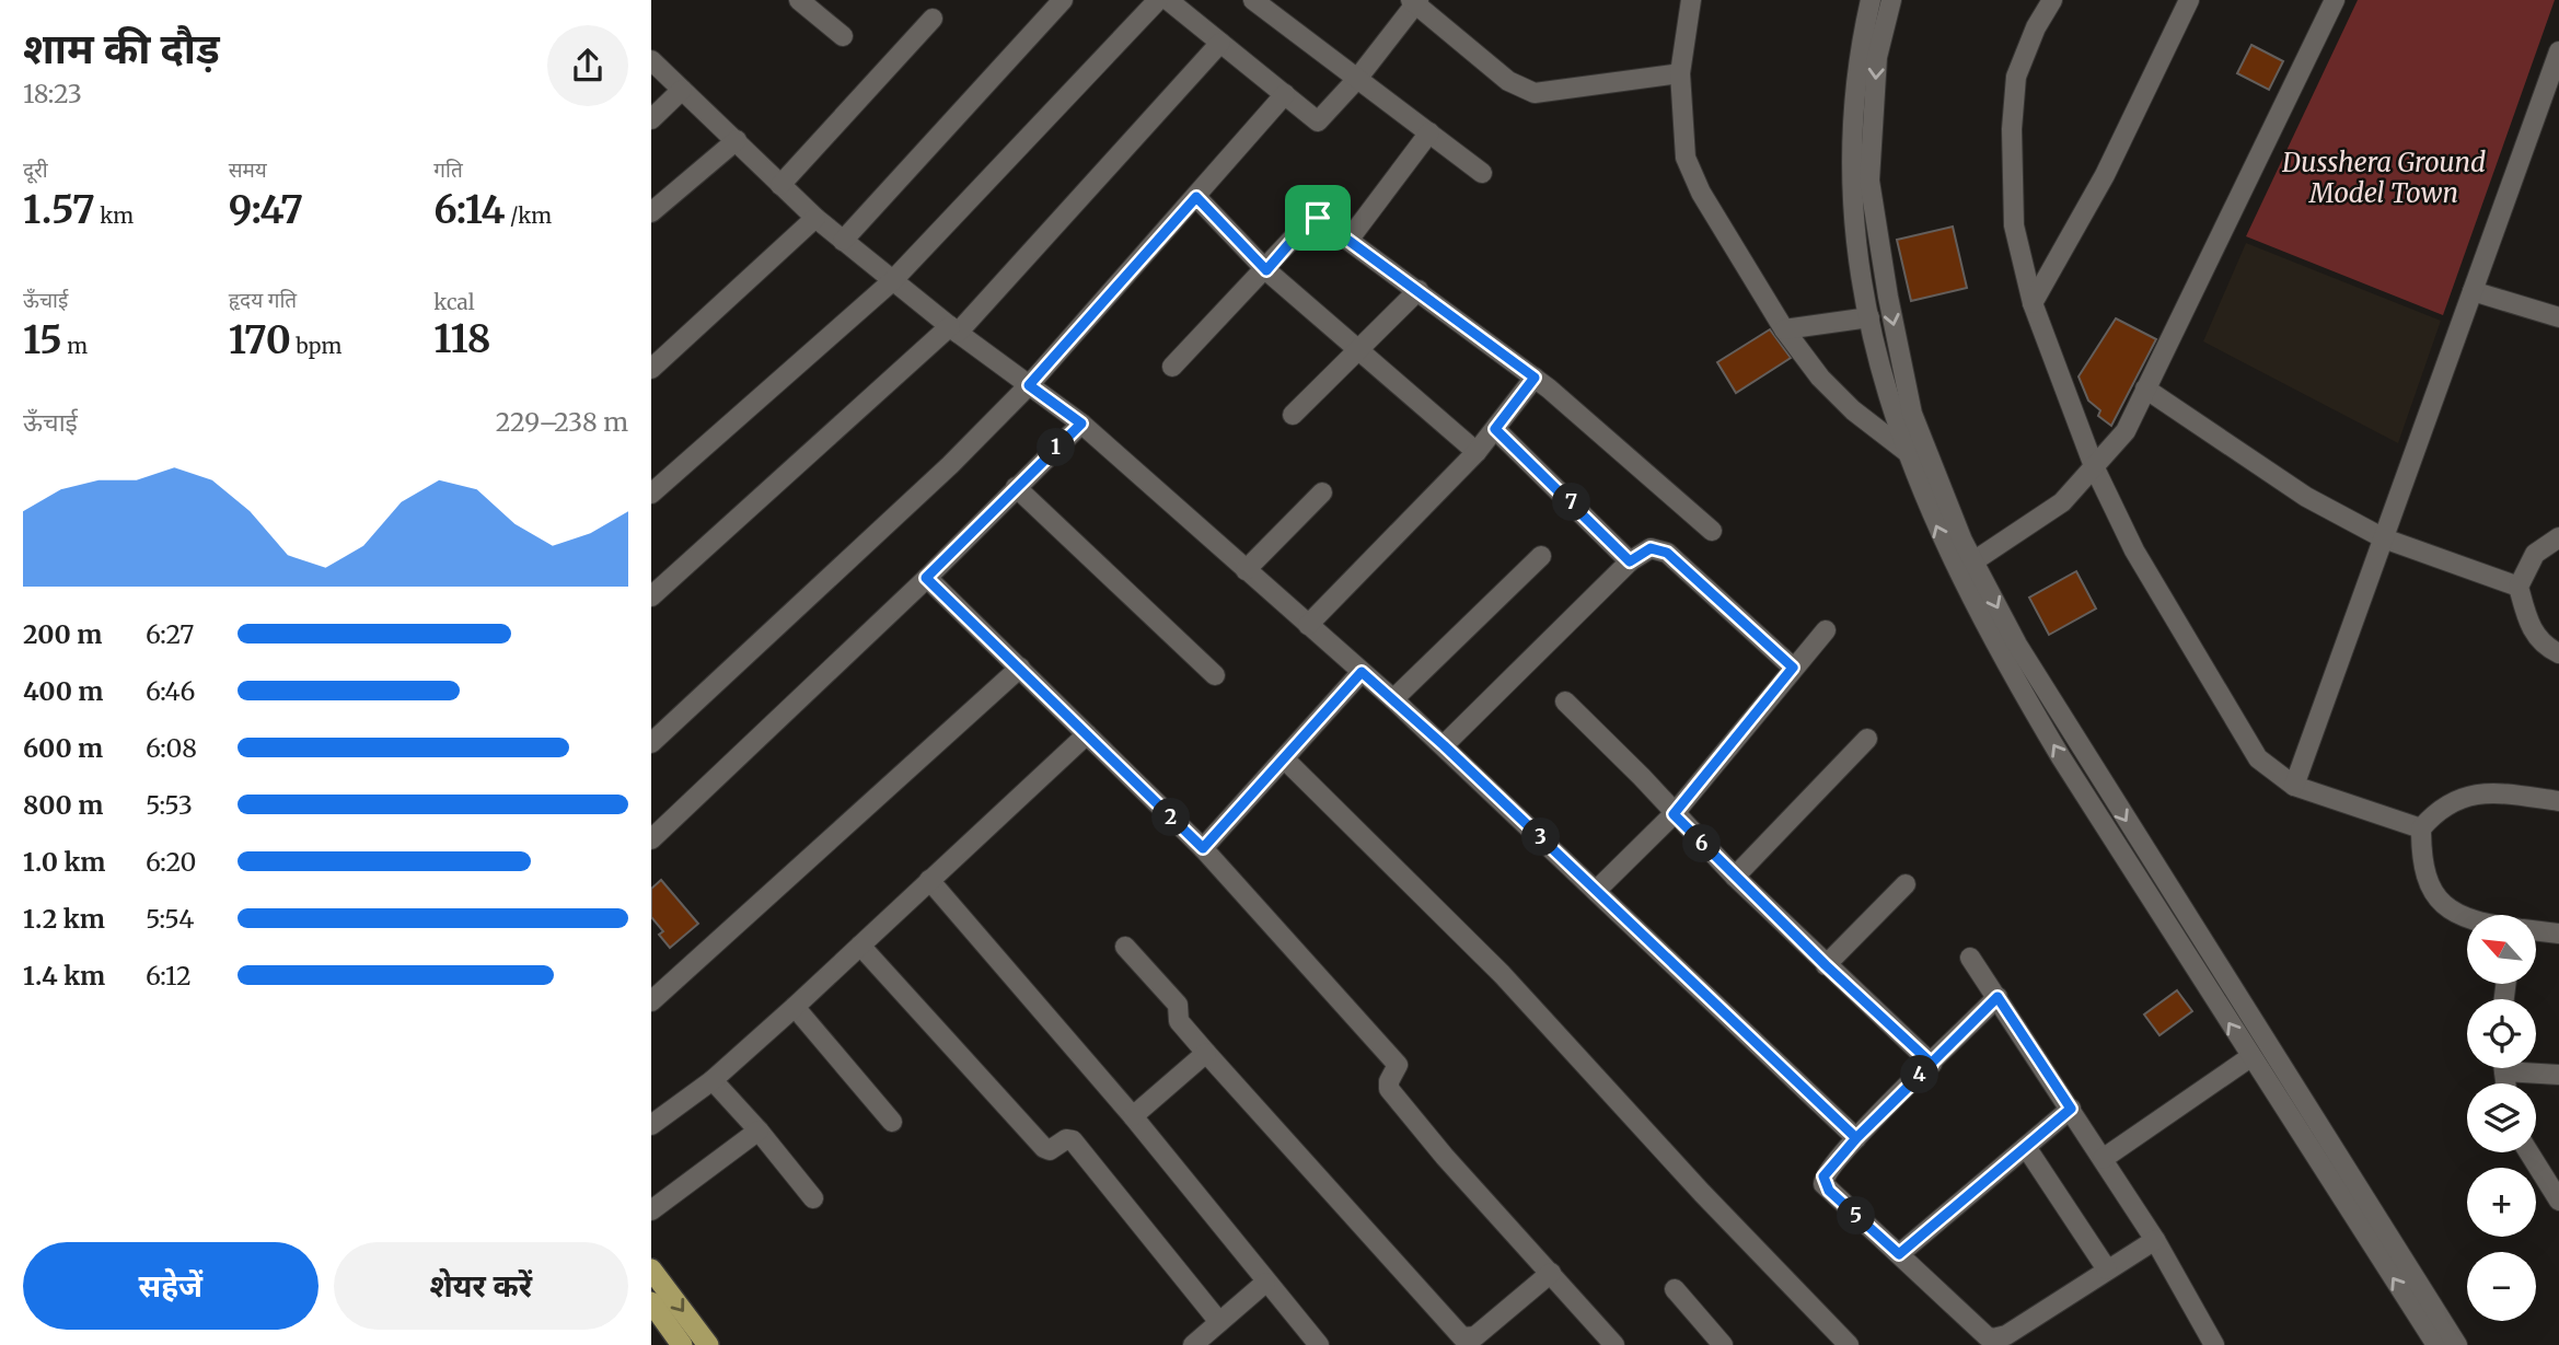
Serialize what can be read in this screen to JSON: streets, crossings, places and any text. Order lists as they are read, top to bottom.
{
  "parks": ["Dusshera Ground Model Town"],
  "north": "top left",
  "page": {
    "heading": ["शाम की दौड़", "18:23"],
    "stats": [
      ["दूरी", "1.57 km"],
      ["समय", "9:47"],
      ["गति", "6:14 /km"],
      ["ऊँचाई", "15 m"],
      ["हृदय गति", "170 bpm"],
      ["kcal", "118"]
    ],
    "chart": ["ऊँचाई", "229–238 m"],
    "pins": [
      "1",
      "7",
      "2",
      "3",
      "6",
      "4",
      "5"
    ],
    "list": [
      {
        "name": "200 m",
        "note": "6:27"
      },
      {
        "name": "400 m",
        "note": "6:46"
      },
      {
        "name": "600 m",
        "note": "6:08"
      },
      {
        "name": "800 m",
        "note": "5:53"
      },
      {
        "name": "1.0 km",
        "note": "6:20"
      },
      {
        "name": "1.2 km",
        "note": "5:54"
      },
      {
        "name": "1.4 km",
        "note": "6:12"
      }
    ],
    "map_buttons": ["+", "−"],
    "buttons": ["सहेजें", "शेयर करें"]
  }
}
